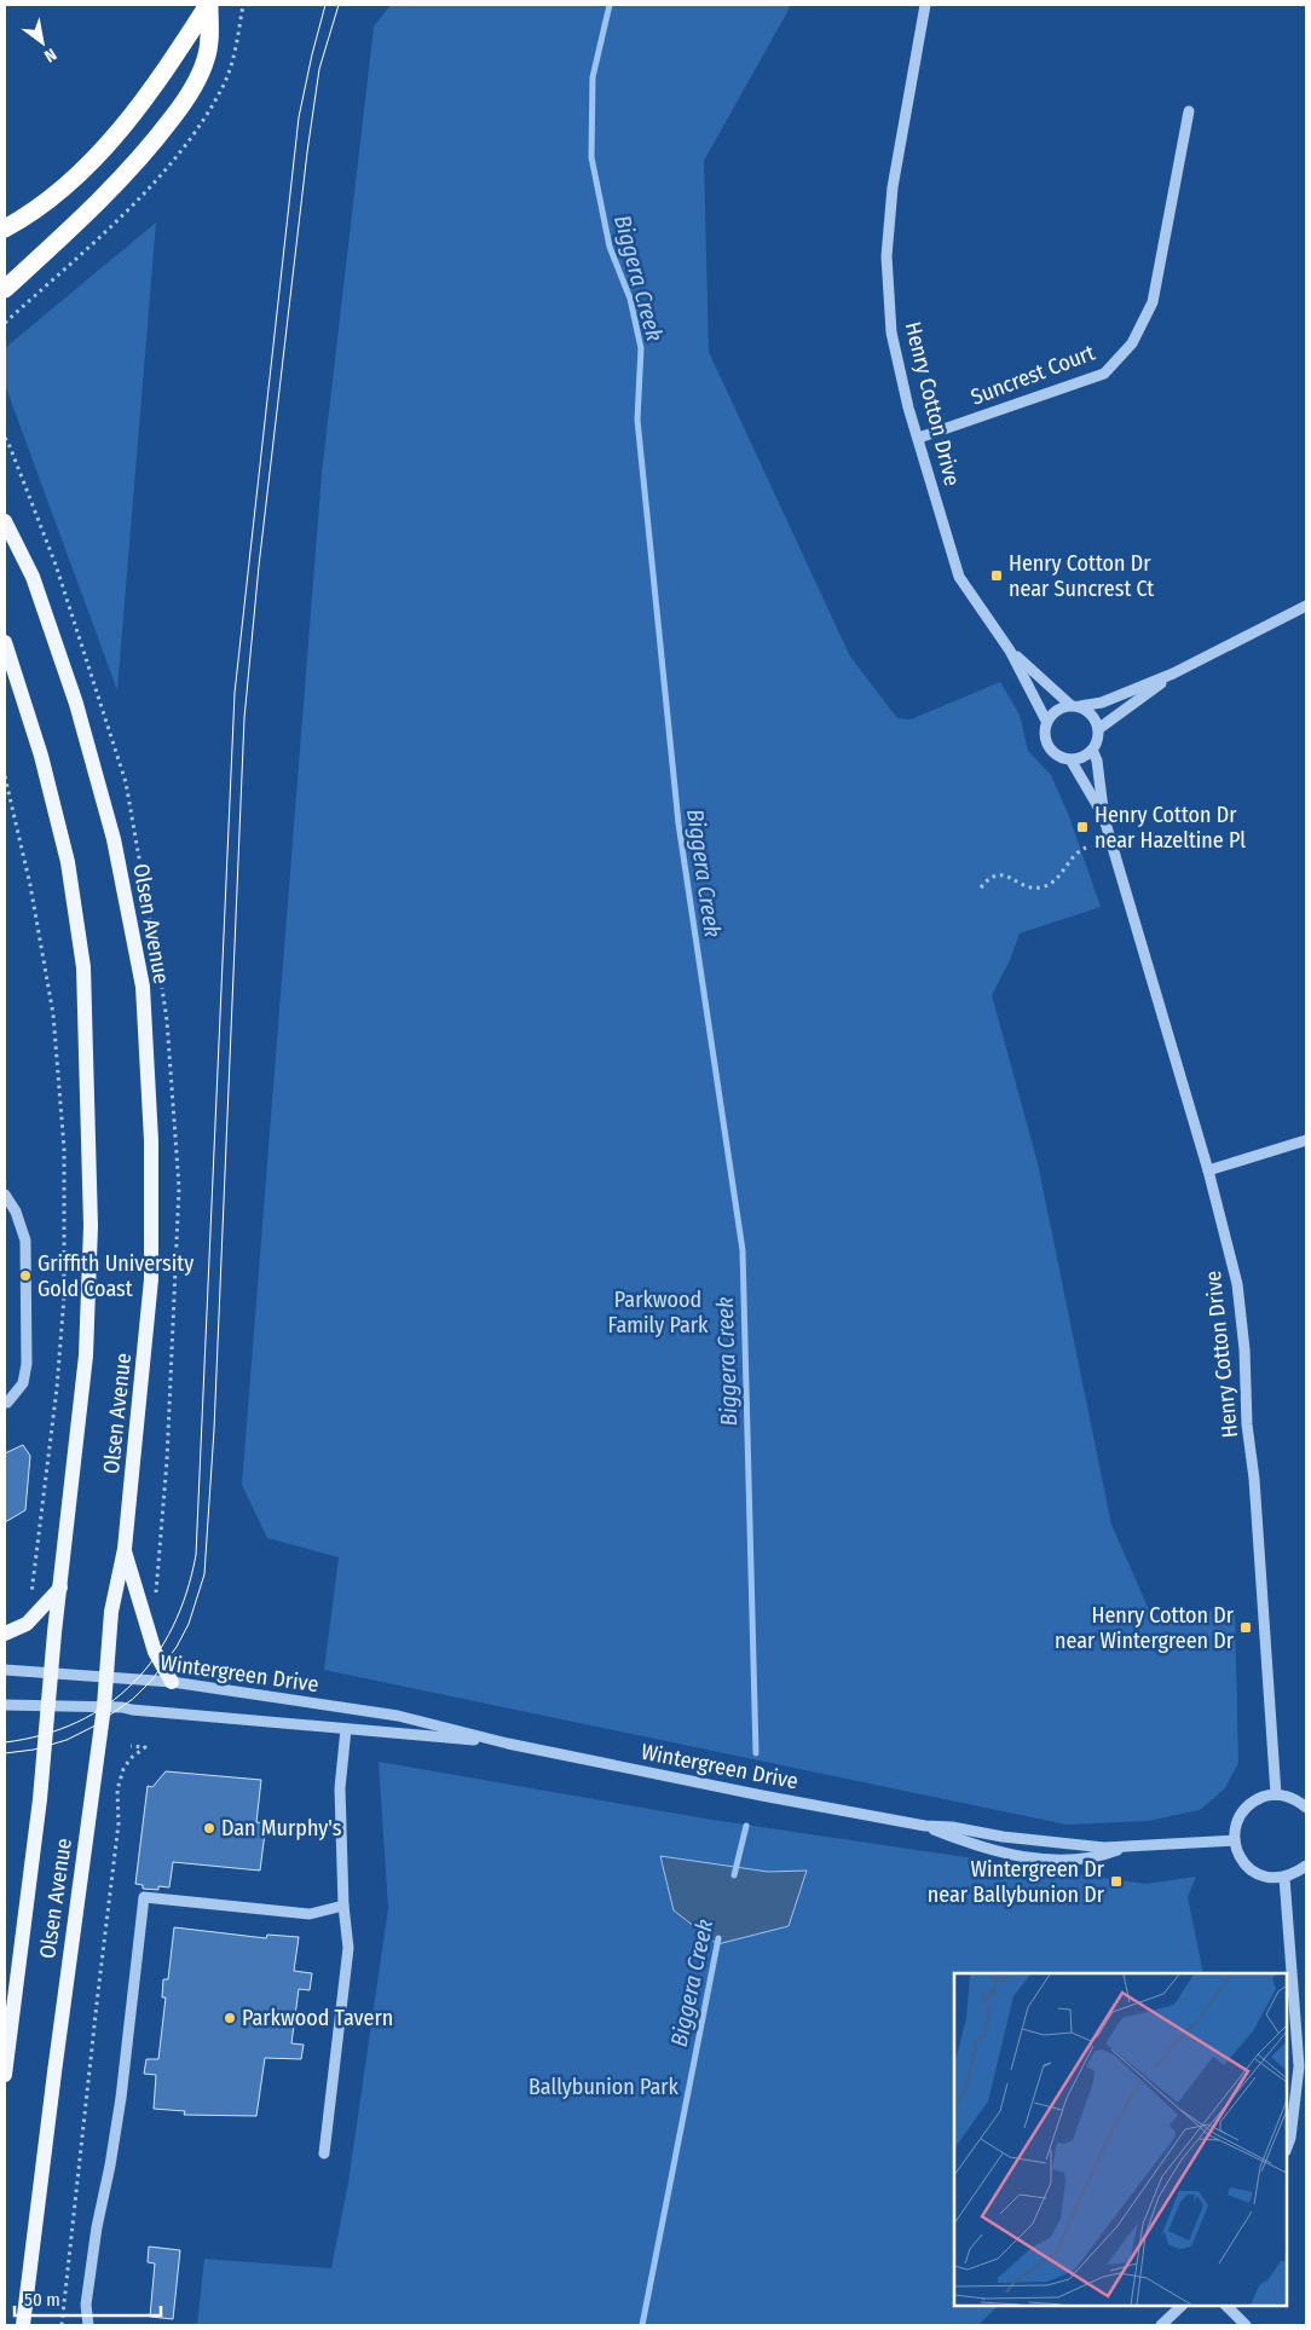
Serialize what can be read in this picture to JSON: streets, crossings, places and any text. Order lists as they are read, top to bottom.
{
  "streets": {
    "main road": ["Olsen Avenue"],
    "street": ["Suncrest Court", "Henry Cotton Drive", "Wintergreen Drive"]
  },
  "crossings": [
    ["Suncrest Court", "Henry Cotton Drive"],
    ["Olsen Avenue", "Wintergreen Drive"]
  ],
  "water": ["Biggera Creek"],
  "parks": ["Parkwood Family Park", "Ballybunion Park"],
  "places": {
    "transit": [
      "Henry Cotton Dr near Suncrest Ct",
      "Henry Cotton Dr near Hazeltine Pl",
      "Henry Cotton Dr near Wintergreen Dr",
      "Wintergreen Dr near Ballybunion Dr"
    ],
    "other": ["Griffith University Gold Coast", "Dan Murphy's", "Parkwood Tavern"]
  },
  "scale_bar": "50 m",
  "north": "bottom right"
}
